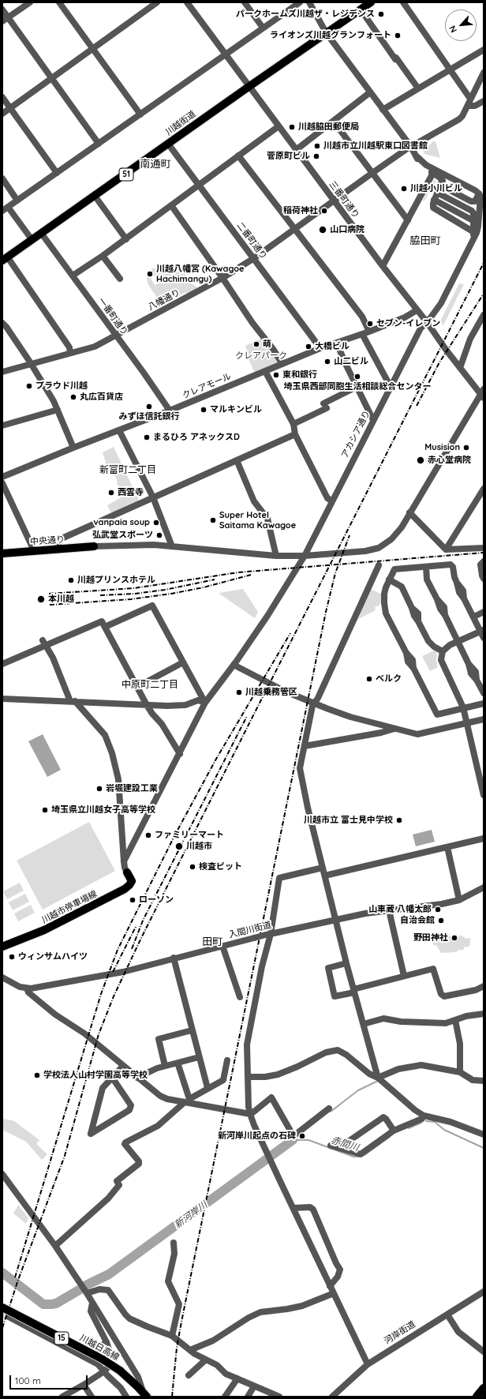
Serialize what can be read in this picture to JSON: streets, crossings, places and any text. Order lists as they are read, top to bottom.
{
  "streets": {
    "main road": [
      "川越街道",
      "51",
      "中央通り",
      "川越市停車場線",
      "15",
      "川越日高線"
    ],
    "street": [
      "三番町通り",
      "二番町通り",
      "八幡通り",
      "一番町通り",
      "クレアモール",
      "アカシア通り",
      "入間川街道",
      "河岸街道"
    ]
  },
  "crossings": [
    ["川越街道", "三番町通り"],
    ["川越街道", "二番町通り"],
    ["川越街道", "一番町通り"],
    ["三番町通り", "八幡通り"],
    ["三番町通り", "クレアモール"],
    ["三番町通り", "アカシア通り"],
    ["二番町通り", "八幡通り"],
    ["二番町通り", "クレアモール"],
    ["八幡通り", "一番町通り"],
    ["一番町通り", "クレアモール"]
  ],
  "districts": [
    "南通町",
    "脇田町",
    "新富町二丁目",
    "中原町二丁目",
    "田町"
  ],
  "water": ["赤間川", "新河岸川"],
  "parks": ["クレアパーク"],
  "places": [
    "パークホームズ川越ザ・レジデンス",
    "ライオンズ川越グランフォート",
    "川越脇田郵便局",
    "川越市立川越駅東口図書館",
    "菅原町ビル",
    "川越小川ビル",
    "稲荷神社",
    "山口病院",
    "川越八幡宮 (Kawagoe Hachimangu)",
    "セブン-イレブン",
    "萌",
    "大橋ビル",
    "山二ビル",
    "東和銀行",
    "埼玉県西部同胞生活相談総合センター",
    "プラウド川越",
    "丸広百貨店",
    "みずほ信託銀行",
    "マルキンビル",
    "まるひろ アネックスD",
    "Musision",
    "赤心堂病院",
    "西雲寺",
    "Super Hotel Saitama Kawagoe",
    "vanpaia soup",
    "弘武堂スポーツ",
    "川越プリンスホテル",
    "本川越",
    "ベルク",
    "川越乗務管区",
    "岩堀建設工業",
    "埼玉県立川越女子高等学校",
    "川越市立 富士見中学校",
    "ファミリーマート",
    "川越市",
    "検査ピット",
    "ローソン",
    "山車蔵 八幡太郎",
    "自治会館",
    "野田神社",
    "ウィンサムハイツ",
    "学校法人山村学園高等学校",
    "新河岸川起点の石碑"
  ],
  "scale_bar": "100 m",
  "north": "bottom left"
}
